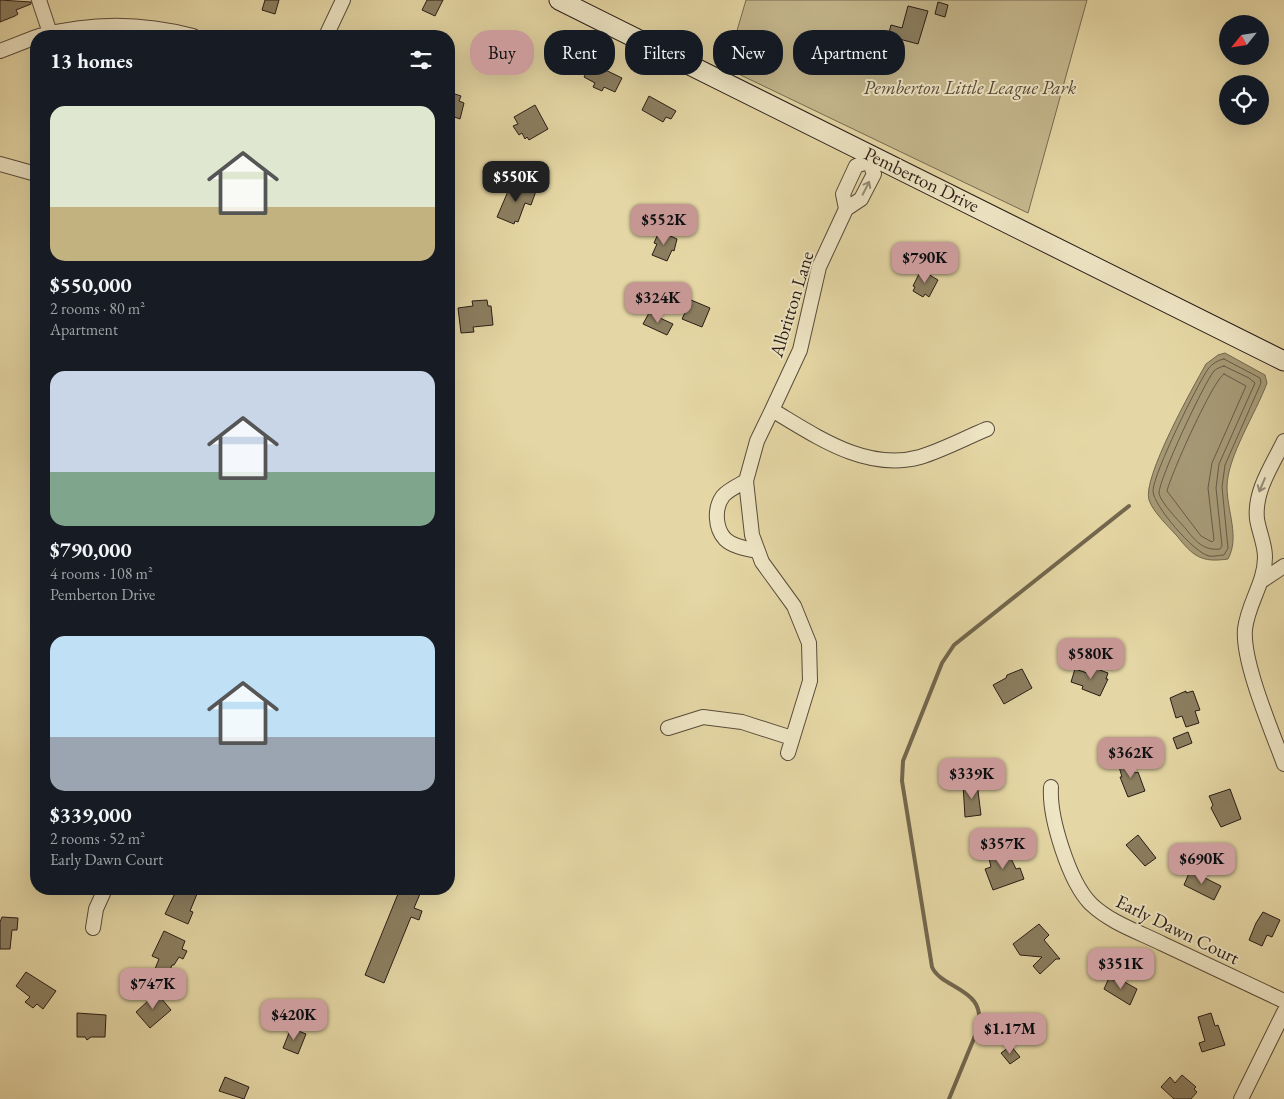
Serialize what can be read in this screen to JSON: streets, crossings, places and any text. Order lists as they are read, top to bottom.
{
  "streets": {
    "street": ["Pemberton Drive", "Albritton Lane", "Early Dawn Court"]
  },
  "crossings": [
    ["Pemberton Drive", "Albritton Lane"]
  ],
  "parks": ["Pemberton Little League Park"],
  "north": "bottom left",
  "page": {
    "chip": [
      "Buy",
      "Rent",
      "Filters",
      "New",
      "Apartment"
    ],
    "heading": "13 homes",
    "list": [
      {
        "name": "$550,000",
        "note": "2 rooms · 80 m² · Apartment"
      },
      {
        "name": "$790,000",
        "note": "4 rooms · 108 m² · Pemberton Drive"
      },
      {
        "name": "$339,000",
        "note": "2 rooms · 52 m² · Early Dawn Court"
      }
    ],
    "price": [
      "$550K",
      "$552K",
      "$790K",
      "$324K",
      "$580K",
      "$362K",
      "$339K",
      "$357K",
      "$690K",
      "$351K",
      "$747K",
      "$420K",
      "$1.17M"
    ]
  }
}
